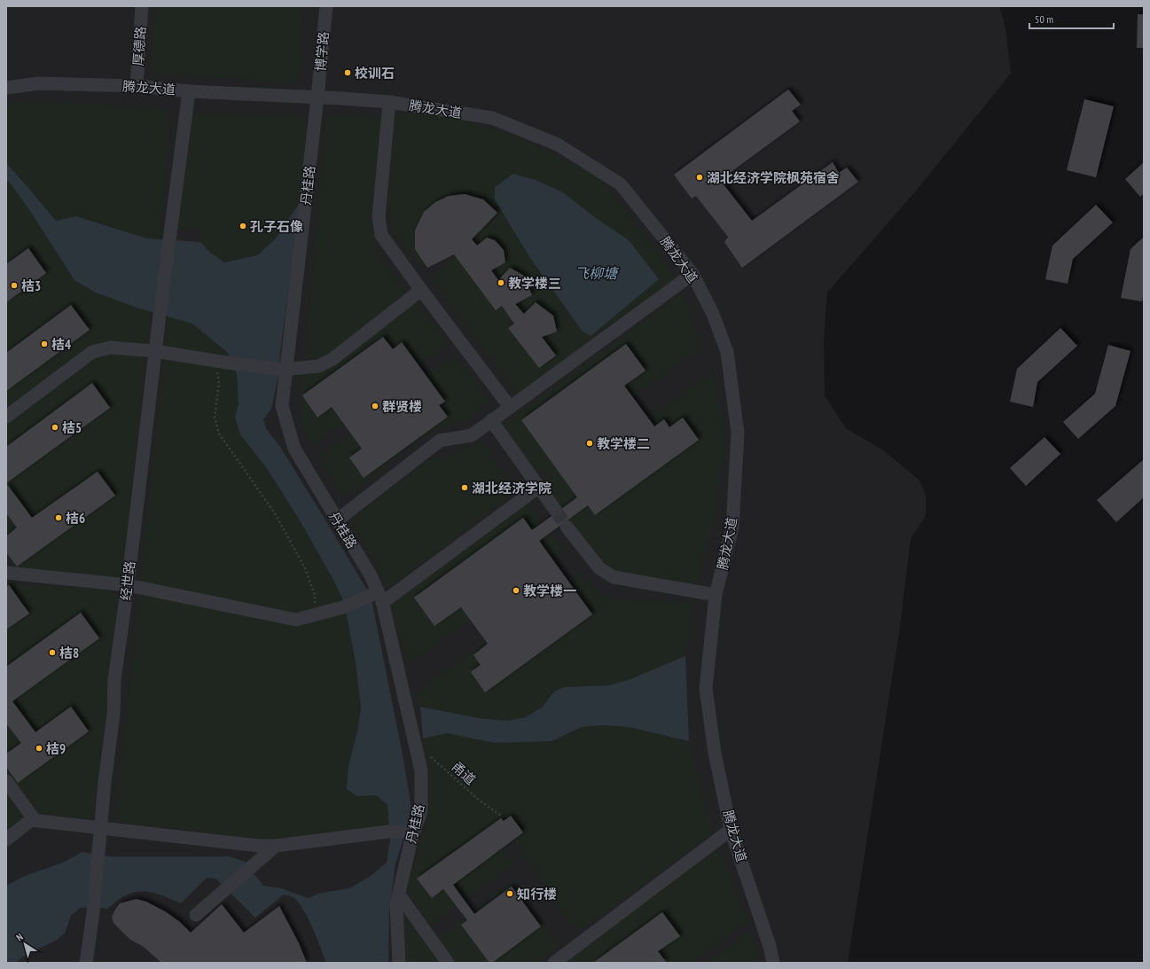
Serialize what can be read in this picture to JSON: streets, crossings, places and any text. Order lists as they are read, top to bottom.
{
  "streets": {
    "street": [
      "厚德路",
      "博学路",
      "腾龙大道",
      "丹桂路",
      "经世路"
    ],
    "path": ["甬道"]
  },
  "crossings": [
    ["厚德路", "腾龙大道"],
    ["博学路", "腾龙大道"],
    ["博学路", "丹桂路"],
    ["腾龙大道", "丹桂路"],
    ["腾龙大道", "经世路"]
  ],
  "water": ["飞柳塘"],
  "places": [
    "校训石",
    "湖北经济学院枫苑宿舍",
    "孔子石像",
    "教学楼三",
    "桔3",
    "桔4",
    "群贤楼",
    "桔5",
    "教学楼二",
    "湖北经济学院",
    "桔6",
    "教学楼一",
    "桔8",
    "桔9",
    "知行楼"
  ],
  "scale_bar": "50 m",
  "north": "top left"
}
